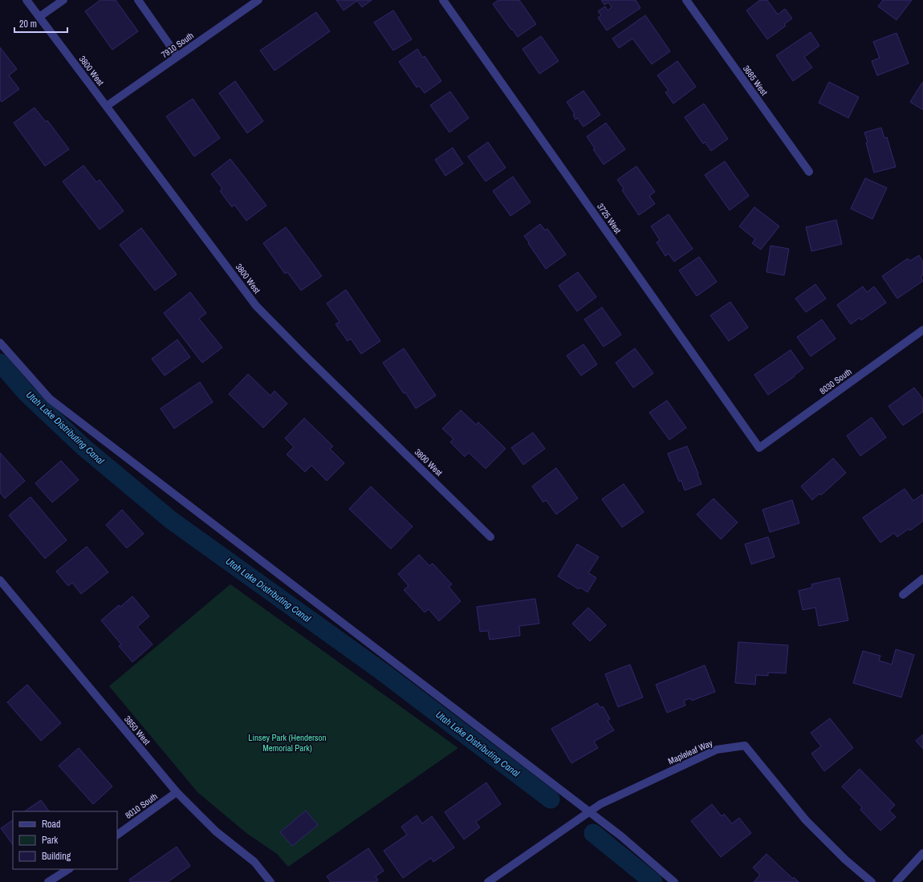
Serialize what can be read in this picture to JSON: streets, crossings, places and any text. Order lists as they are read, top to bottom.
{
  "streets": {
    "street": [
      "7910 South",
      "3800 West",
      "3685 West",
      "3725 West",
      "8030 South",
      "3850 West",
      "Mapleleaf Way",
      "8010 South"
    ]
  },
  "crossings": [
    ["7910 South", "3800 West"],
    ["3725 West", "8030 South"],
    ["3850 West", "8010 South"]
  ],
  "water": ["Utah Lake Distributing Canal"],
  "parks": ["Linsey Park (Henderson Memorial Park)"],
  "legend": ["Road", "Park", "Building"],
  "scale_bar": "20 m"
}
